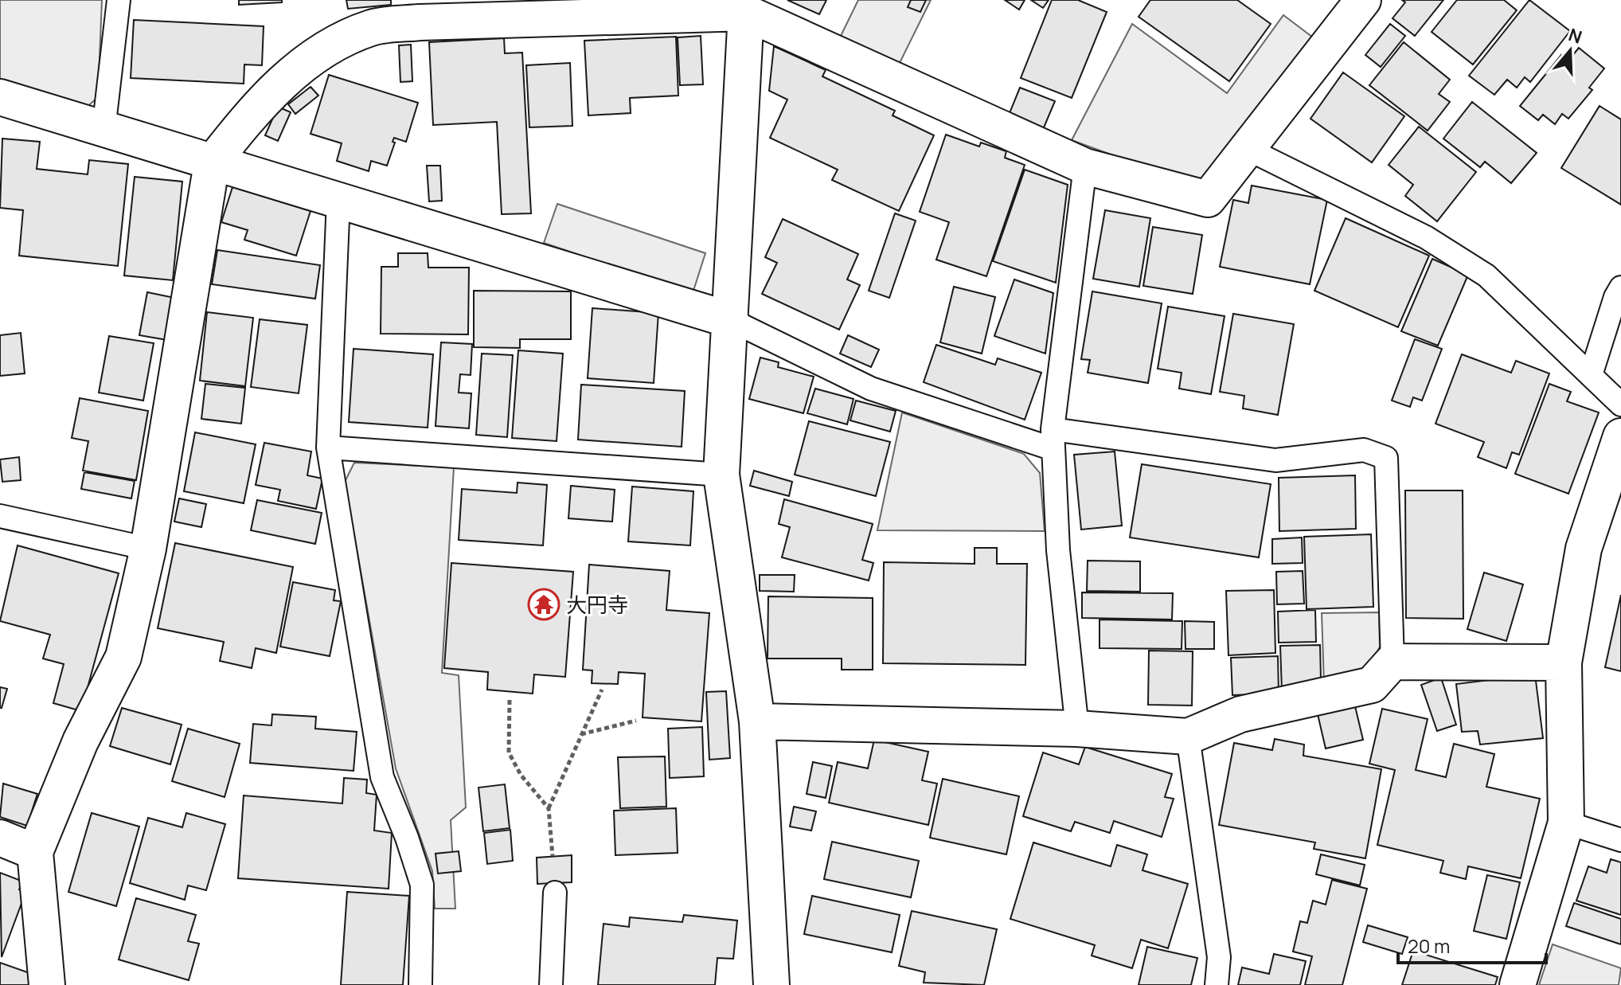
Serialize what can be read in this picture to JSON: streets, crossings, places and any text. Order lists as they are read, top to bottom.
{
  "places": {
    "temple": ["大円寺"]
  },
  "scale_bar": "20 m",
  "north": "top"
}
